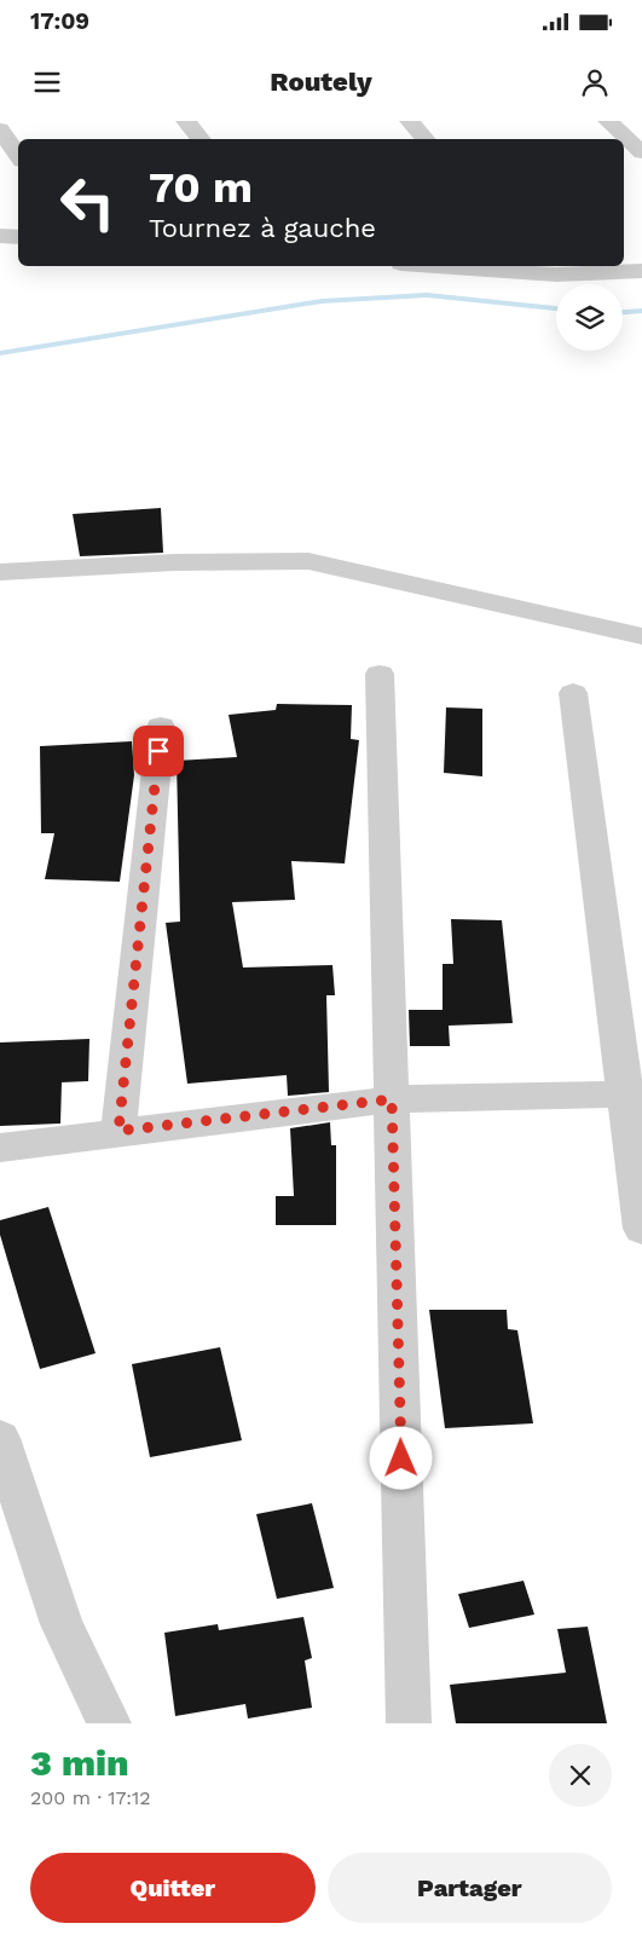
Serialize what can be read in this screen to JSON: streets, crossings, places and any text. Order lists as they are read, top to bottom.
{
  "page": {
    "status": "17:09",
    "header": "Routely",
    "turn": ["70 m", "Tournez à gauche"],
    "heading": ["3 min", "200 m · 17:12"],
    "buttons": ["Quitter", "Partager"]
  }
}
